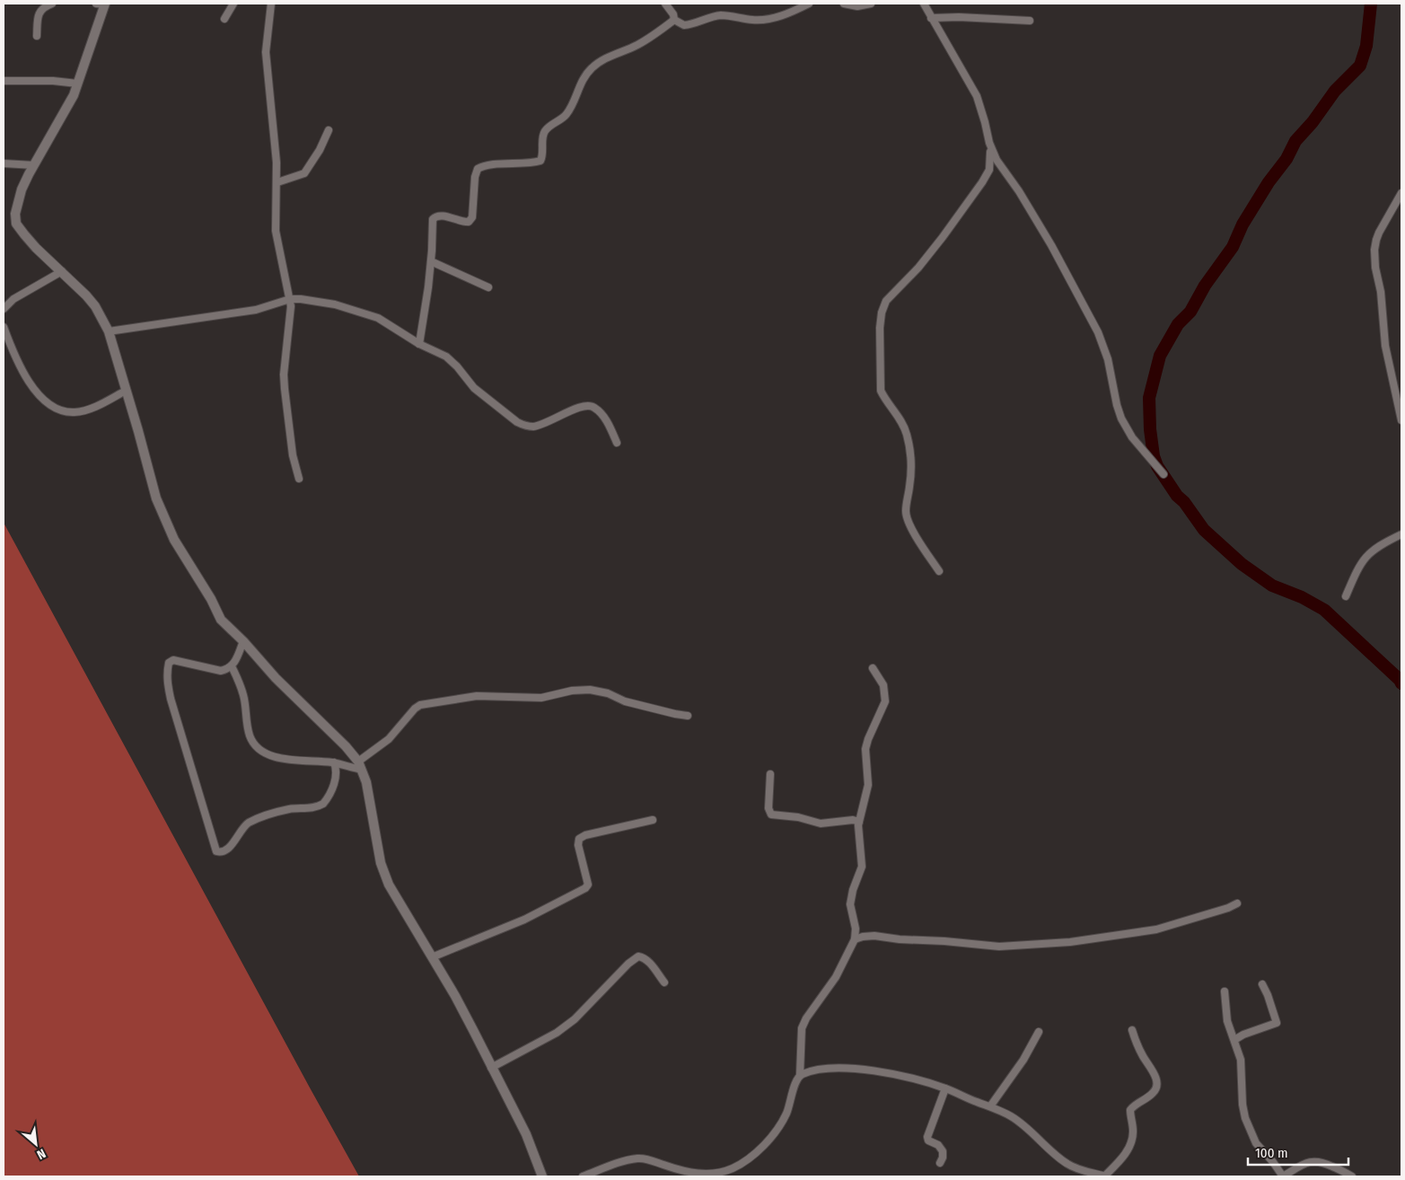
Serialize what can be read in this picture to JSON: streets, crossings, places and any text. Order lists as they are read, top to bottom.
{
  "scale_bar": "100 m",
  "north": "bottom right"
}
